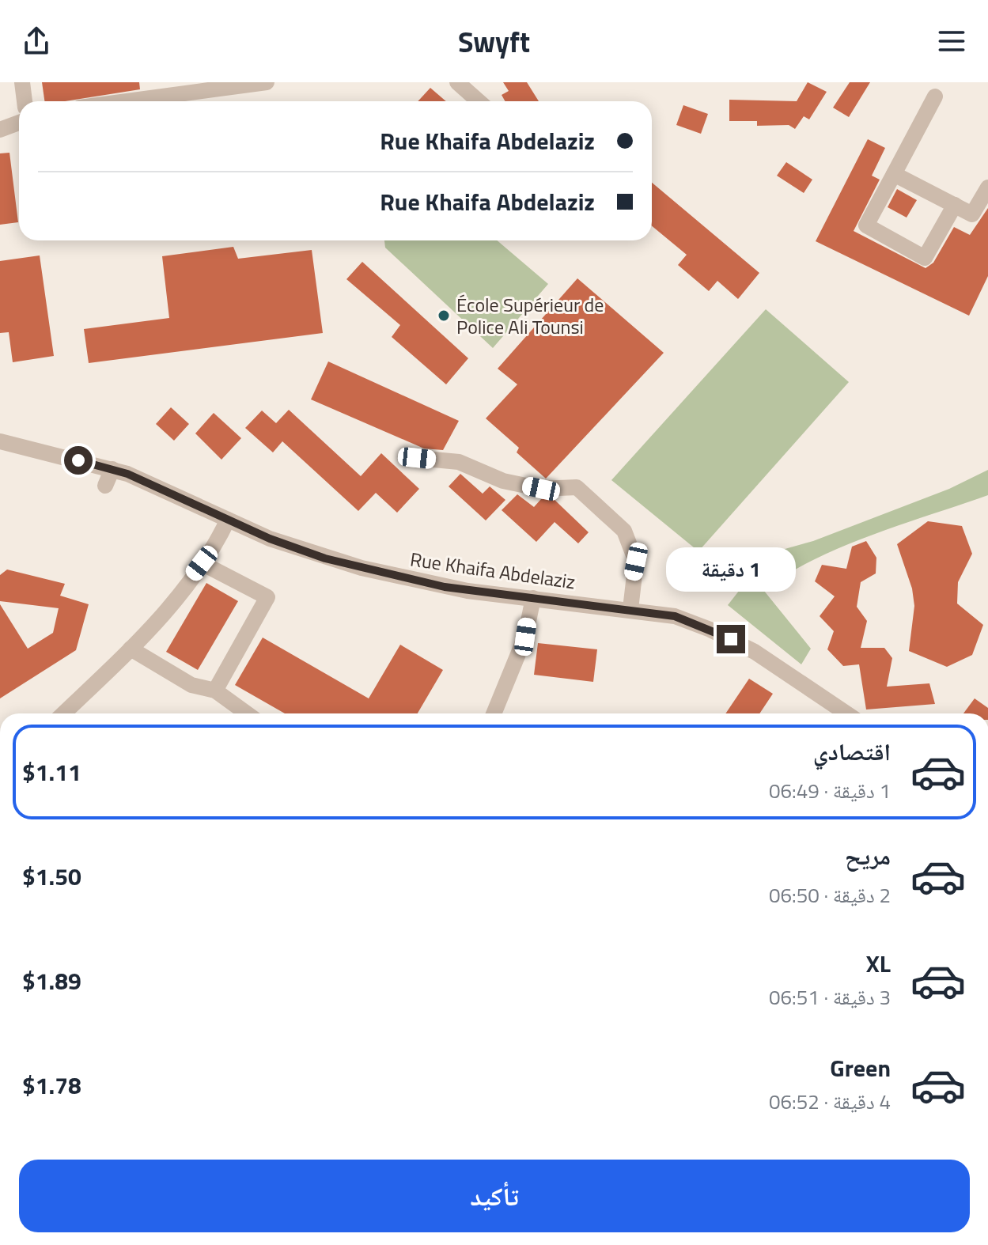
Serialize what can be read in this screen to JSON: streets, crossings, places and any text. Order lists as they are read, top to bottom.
{
  "streets": {
    "street": ["Rue Khaifa Abdelaziz"]
  },
  "places": ["École Supérieur de Police Ali Tounsi"],
  "page": {
    "header": "Swyft",
    "banner": ["Rue Khaifa Abdelaziz", "Rue Khaifa Abdelaziz"],
    "bubble": "1 دقيقة",
    "list": [
      {
        "name": "اقتصادي",
        "note": "1 دقيقة · 06:49",
        "value": "$1.11"
      },
      {
        "name": "مريح",
        "note": "2 دقيقة · 06:50",
        "value": "$1.50"
      },
      {
        "name": "XL",
        "note": "3 دقيقة · 06:51",
        "value": "$1.89"
      },
      {
        "name": "Green",
        "note": "4 دقيقة · 06:52",
        "value": "$1.78"
      }
    ],
    "buttons": "تأكيد"
  }
}
